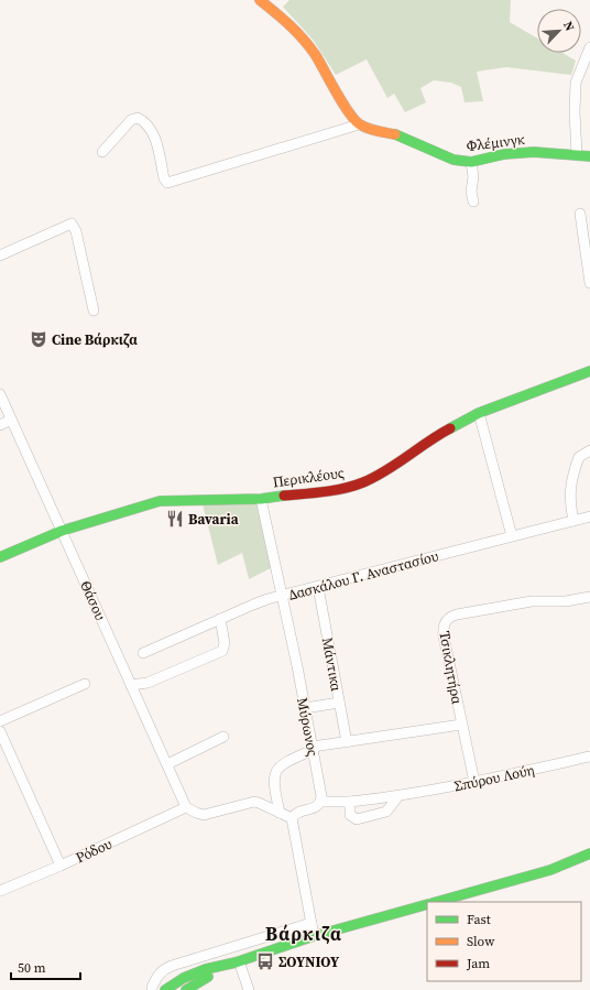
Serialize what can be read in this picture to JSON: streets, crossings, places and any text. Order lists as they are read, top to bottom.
{
  "streets": {
    "street": [
      "Φλέμινγκ",
      "Περικλέους",
      "Δασκάλου Γ. Αναστασίου",
      "Θάσου",
      "Μάντικα",
      "Τσικλητήρα",
      "Μύρωνος",
      "Σπύρου Λούη",
      "Ρόδου"
    ]
  },
  "crossings": [
    ["Περικλέους", "Θάσου"],
    ["Περικλέους", "Μύρωνος"],
    ["Δασκάλου Γ. Αναστασίου", "Μάντικα"],
    ["Δασκάλου Γ. Αναστασίου", "Μύρωνος"],
    ["Θάσου", "Ρόδου"],
    ["Τσικλητήρα", "Σπύρου Λούη"],
    ["Μύρωνος", "Σπύρου Λούη"]
  ],
  "districts": ["Βάρκιζα"],
  "places": {
    "theatre": ["Cine Βάρκιζα"],
    "restaurant": ["Bavaria"],
    "bus stop": ["ΣΟΥΝΙΟΥ"]
  },
  "legend": ["Fast", "Slow", "Jam"],
  "scale_bar": "50 m",
  "north": "top right"
}
